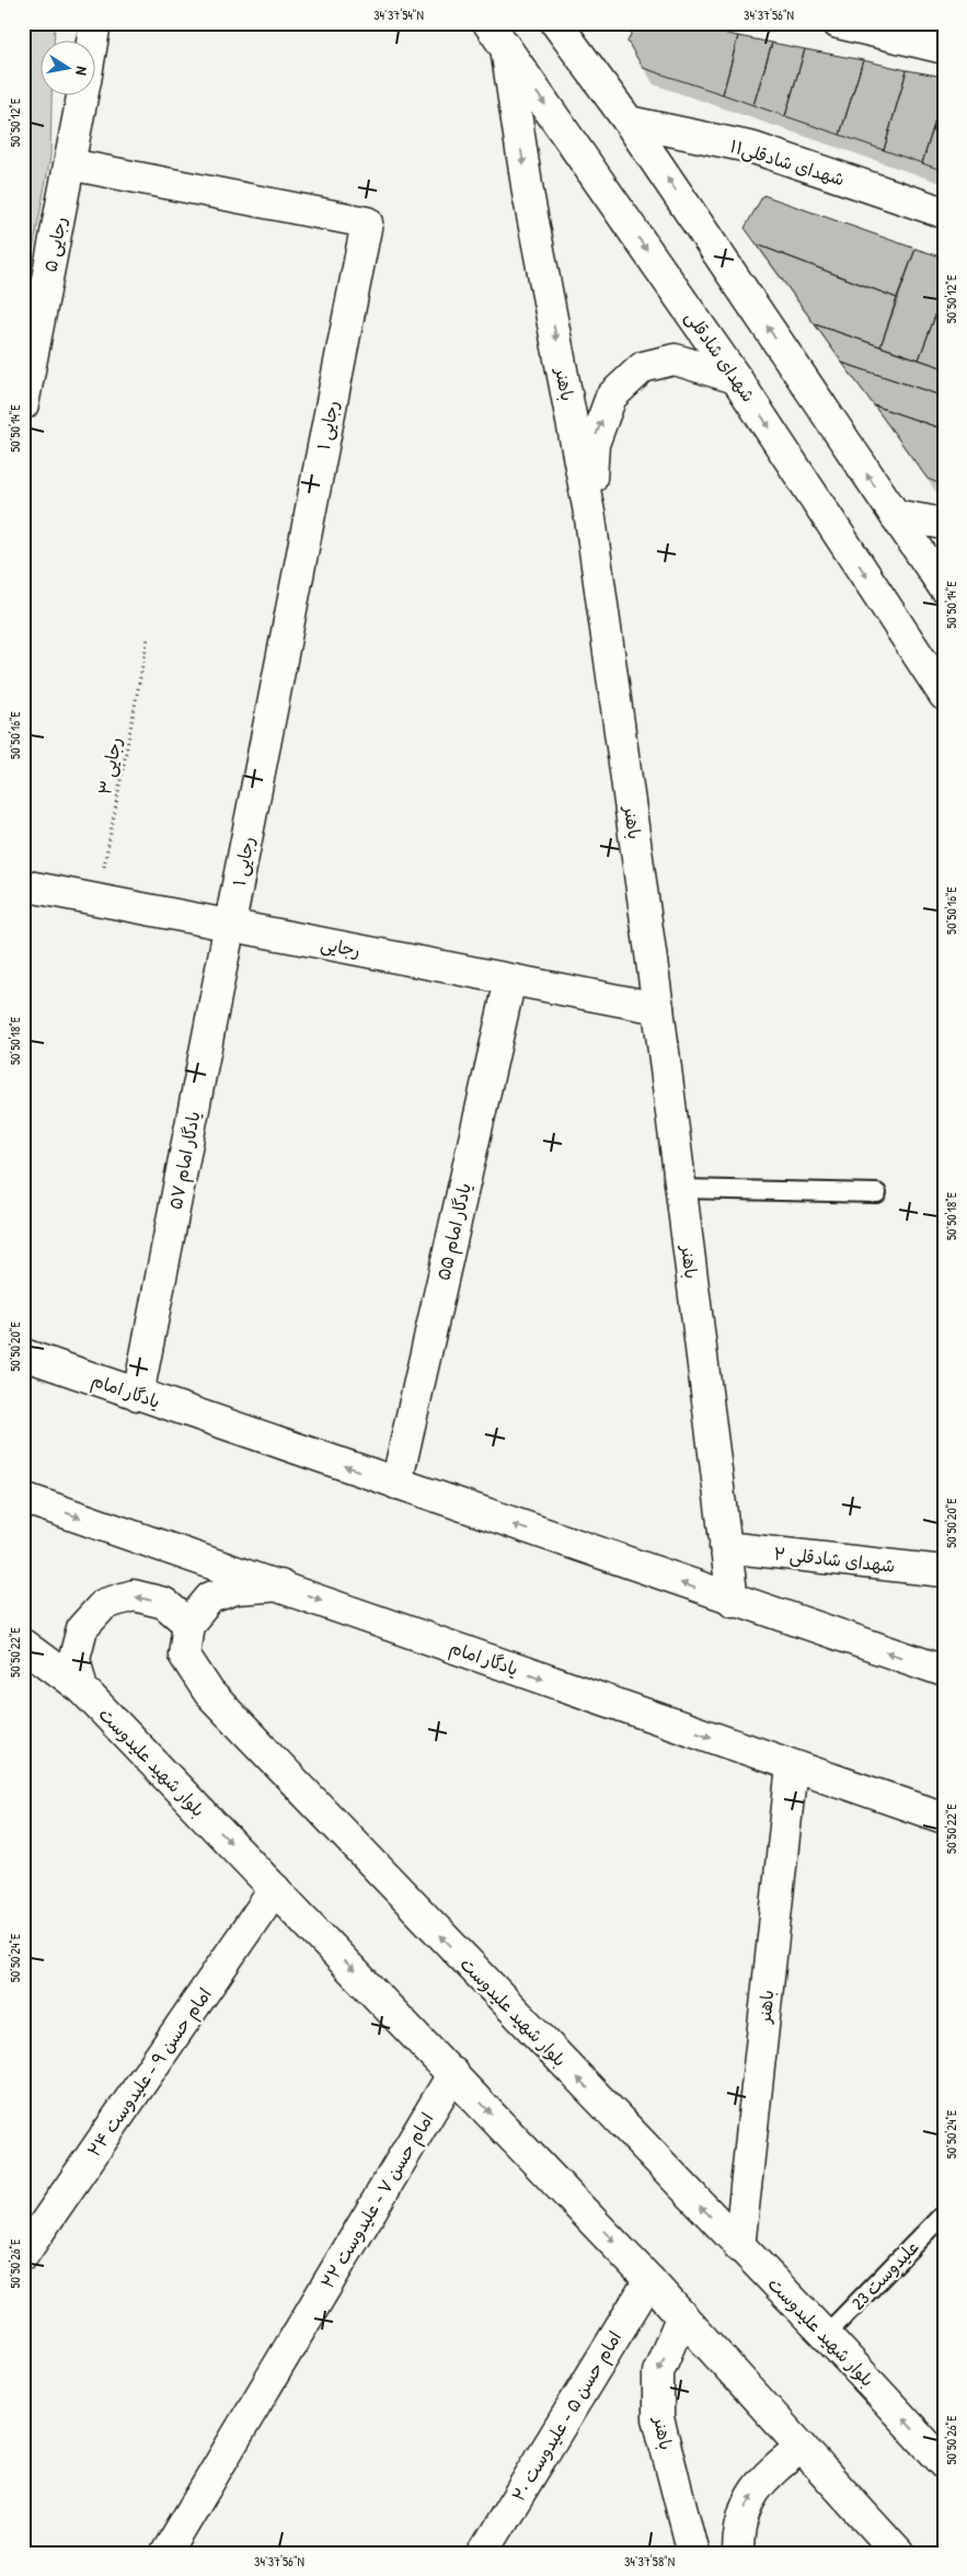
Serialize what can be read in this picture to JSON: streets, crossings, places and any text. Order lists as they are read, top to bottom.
{
  "streets": {
    "street": [
      "شهدای شادقلی۱۱",
      "رجایی ۵",
      "شهدای شادقلی",
      "باهنر",
      "رجایی ۱",
      "رجایی",
      "یادگار امام ۵۷",
      "یادگار امام ۵۵",
      "یادگار امام",
      "شهدای شادقلی ۲",
      "بلوار شهید علیدوست",
      "امام حسن ۹ - علیدوست ۲۴",
      "امام حسن ۷ - علیدوست ۲۲",
      "امام حسن ۵ - علیدوست ۲۰"
    ],
    "lane": ["علیدوست 23"],
    "path": ["رجایی ۳"]
  },
  "crossings": [
    ["رجایی ۵", "رجایی ۱"],
    ["شهدای شادقلی", "باهنر"],
    ["باهنر", "رجایی"],
    ["باهنر", "یادگار امام"],
    ["باهنر", "شهدای شادقلی ۲"],
    ["باهنر", "بلوار شهید علیدوست"],
    ["رجایی ۱", "رجایی"],
    ["رجایی ۱", "یادگار امام ۵۷"],
    ["رجایی ۳", "رجایی"],
    ["رجایی", "یادگار امام ۵۷"],
    ["رجایی", "یادگار امام ۵۵"],
    ["یادگار امام ۵۷", "یادگار امام"],
    ["یادگار امام ۵۵", "یادگار امام"],
    ["بلوار شهید علیدوست", "امام حسن ۹ - علیدوست ۲۴"],
    ["بلوار شهید علیدوست", "امام حسن ۷ - علیدوست ۲۲"],
    ["بلوار شهید علیدوست", "علیدوست 23"],
    ["بلوار شهید علیدوست", "امام حسن ۵ - علیدوست ۲۰"]
  ],
  "north": "right",
  "coordinates": [
    "34°37'54\"N",
    "34°37'56\"N",
    "50°50'12\"E",
    "50°50'14\"E",
    "50°50'16\"E",
    "50°50'18\"E",
    "50°50'20\"E",
    "50°50'22\"E",
    "50°50'24\"E",
    "50°50'26\"E",
    "34°37'58\"N"
  ]
}
